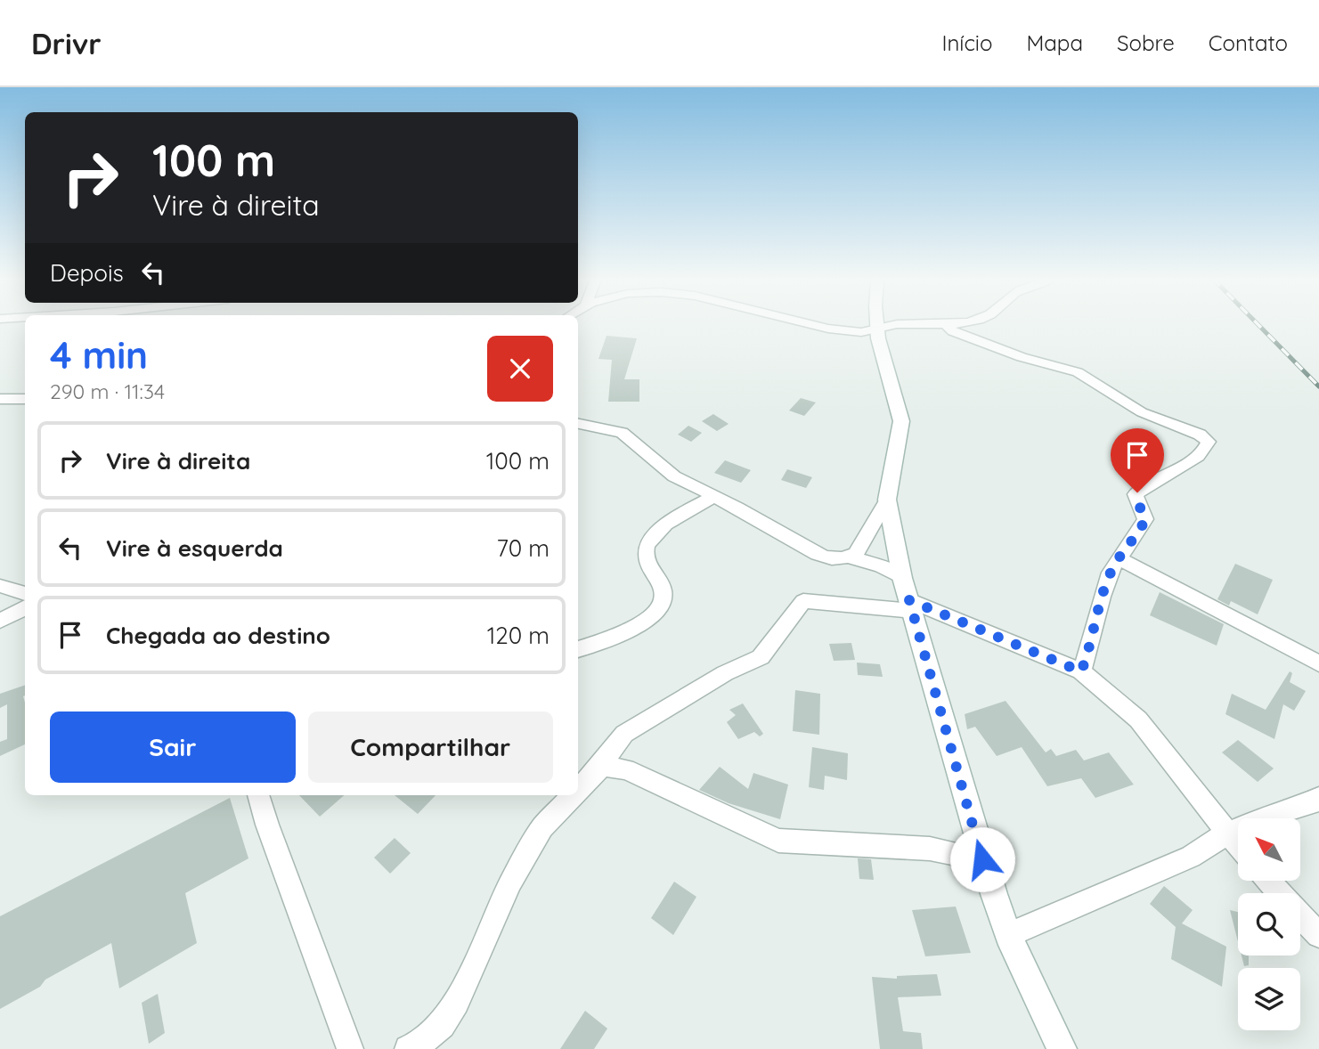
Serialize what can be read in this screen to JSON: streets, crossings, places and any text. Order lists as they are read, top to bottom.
{
  "north": "top left",
  "page": {
    "header": "Drivr",
    "nav": [
      "Início",
      "Mapa",
      "Sobre",
      "Contato"
    ],
    "turn": ["100 m", "Vire à direita"],
    "then": "Depois",
    "heading": ["4 min", "290 m · 11:34"],
    "list": [
      {
        "name": "Vire à direita",
        "value": "100 m"
      },
      {
        "name": "Vire à esquerda",
        "value": "70 m"
      },
      {
        "name": "Chegada ao destino",
        "value": "120 m"
      }
    ],
    "buttons": ["Sair", "Compartilhar"]
  }
}
